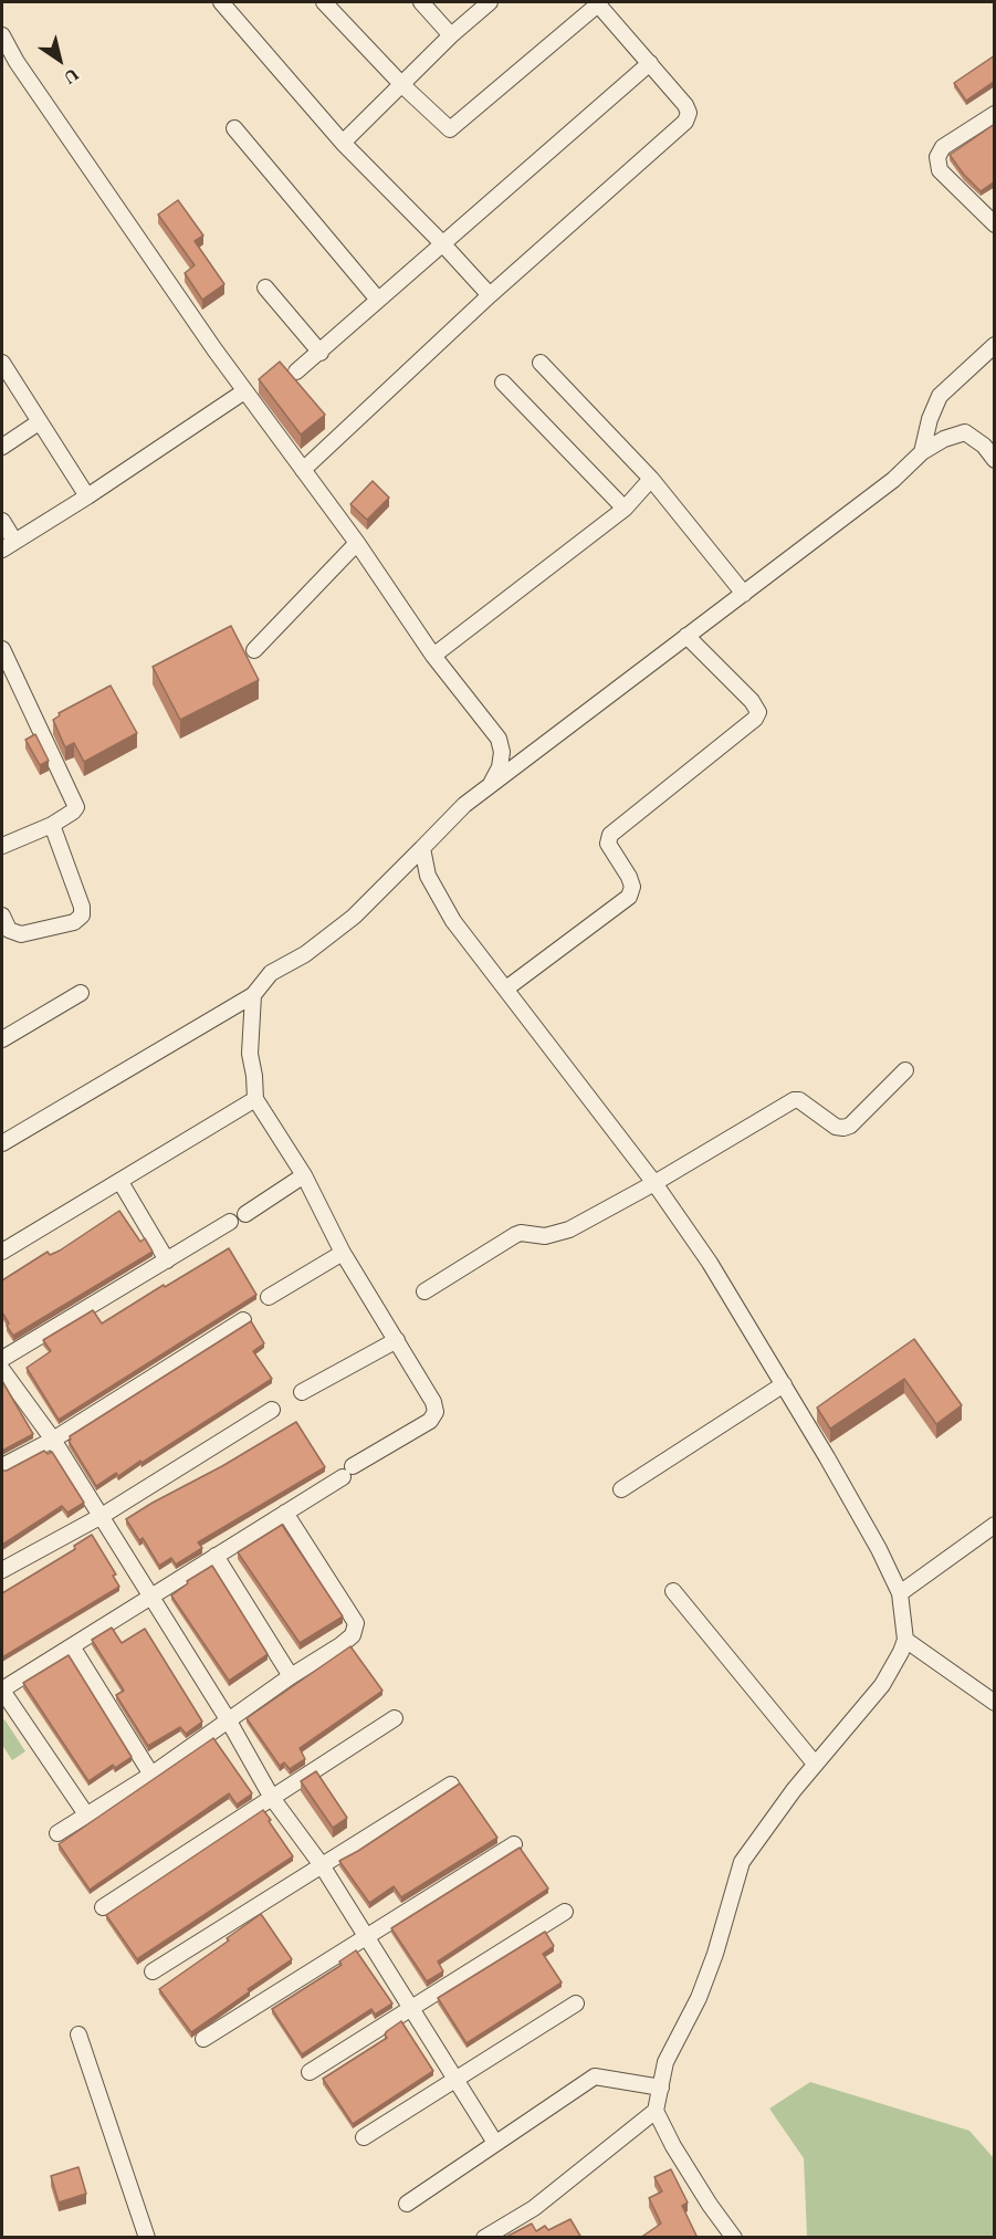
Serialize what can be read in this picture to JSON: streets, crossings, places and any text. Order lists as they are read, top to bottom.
{
  "north": "bottom right"
}
